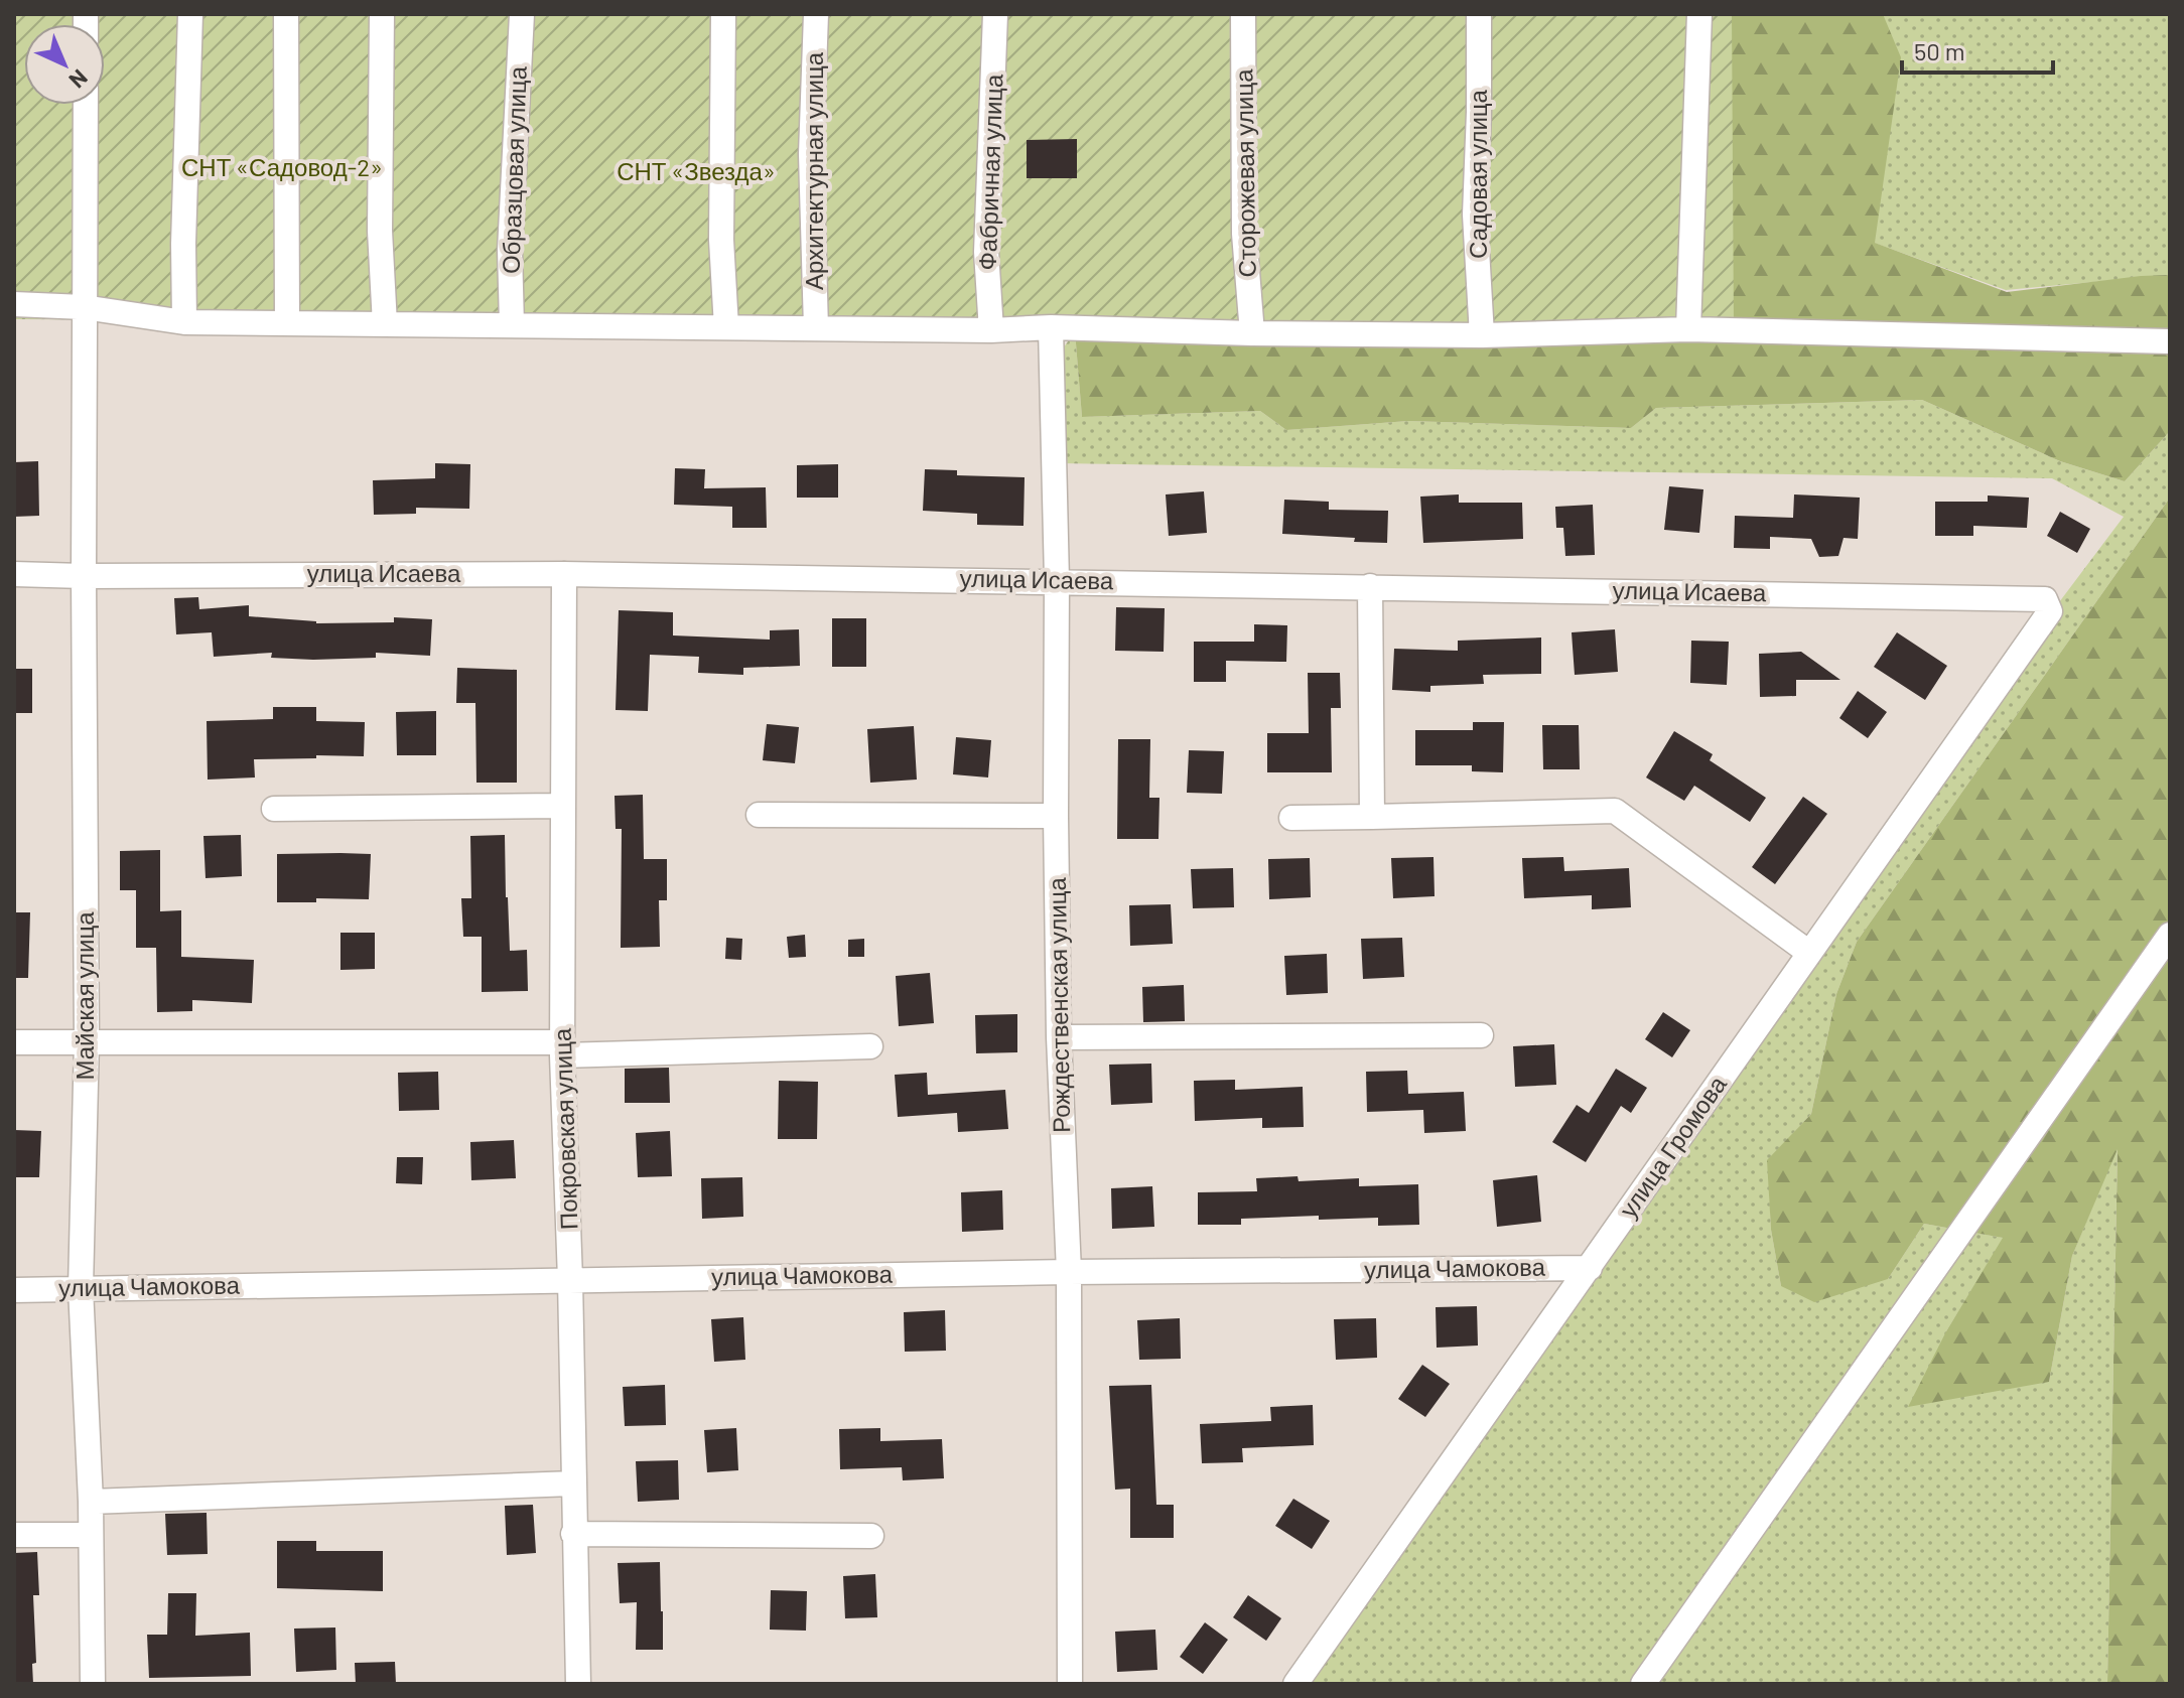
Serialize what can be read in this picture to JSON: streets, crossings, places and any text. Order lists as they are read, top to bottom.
{
  "streets": {
    "street": [
      "Образцовая улица",
      "Архитектурная улица",
      "Фабричная улица",
      "Сторожевая улица",
      "Садовая улица",
      "улица Исаева",
      "Майская улица",
      "Рождественская улица",
      "Покровская улица",
      "улица Громова",
      "улица Чамокова"
    ]
  },
  "crossings": [
    ["улица Исаева", "Майская улица"],
    ["улица Исаева", "Рождественская улица"],
    ["улица Исаева", "Покровская улица"],
    ["улица Исаева", "улица Громова"],
    ["Майская улица", "улица Чамокова"],
    ["Рождественская улица", "улица Чамокова"],
    ["Покровская улица", "улица Чамокова"],
    ["улица Громова", "улица Чамокова"]
  ],
  "parks": ["СНТ «Садовод-2»", "СНТ «Звезда»"],
  "scale_bar": "50 m",
  "north": "bottom right"
}
